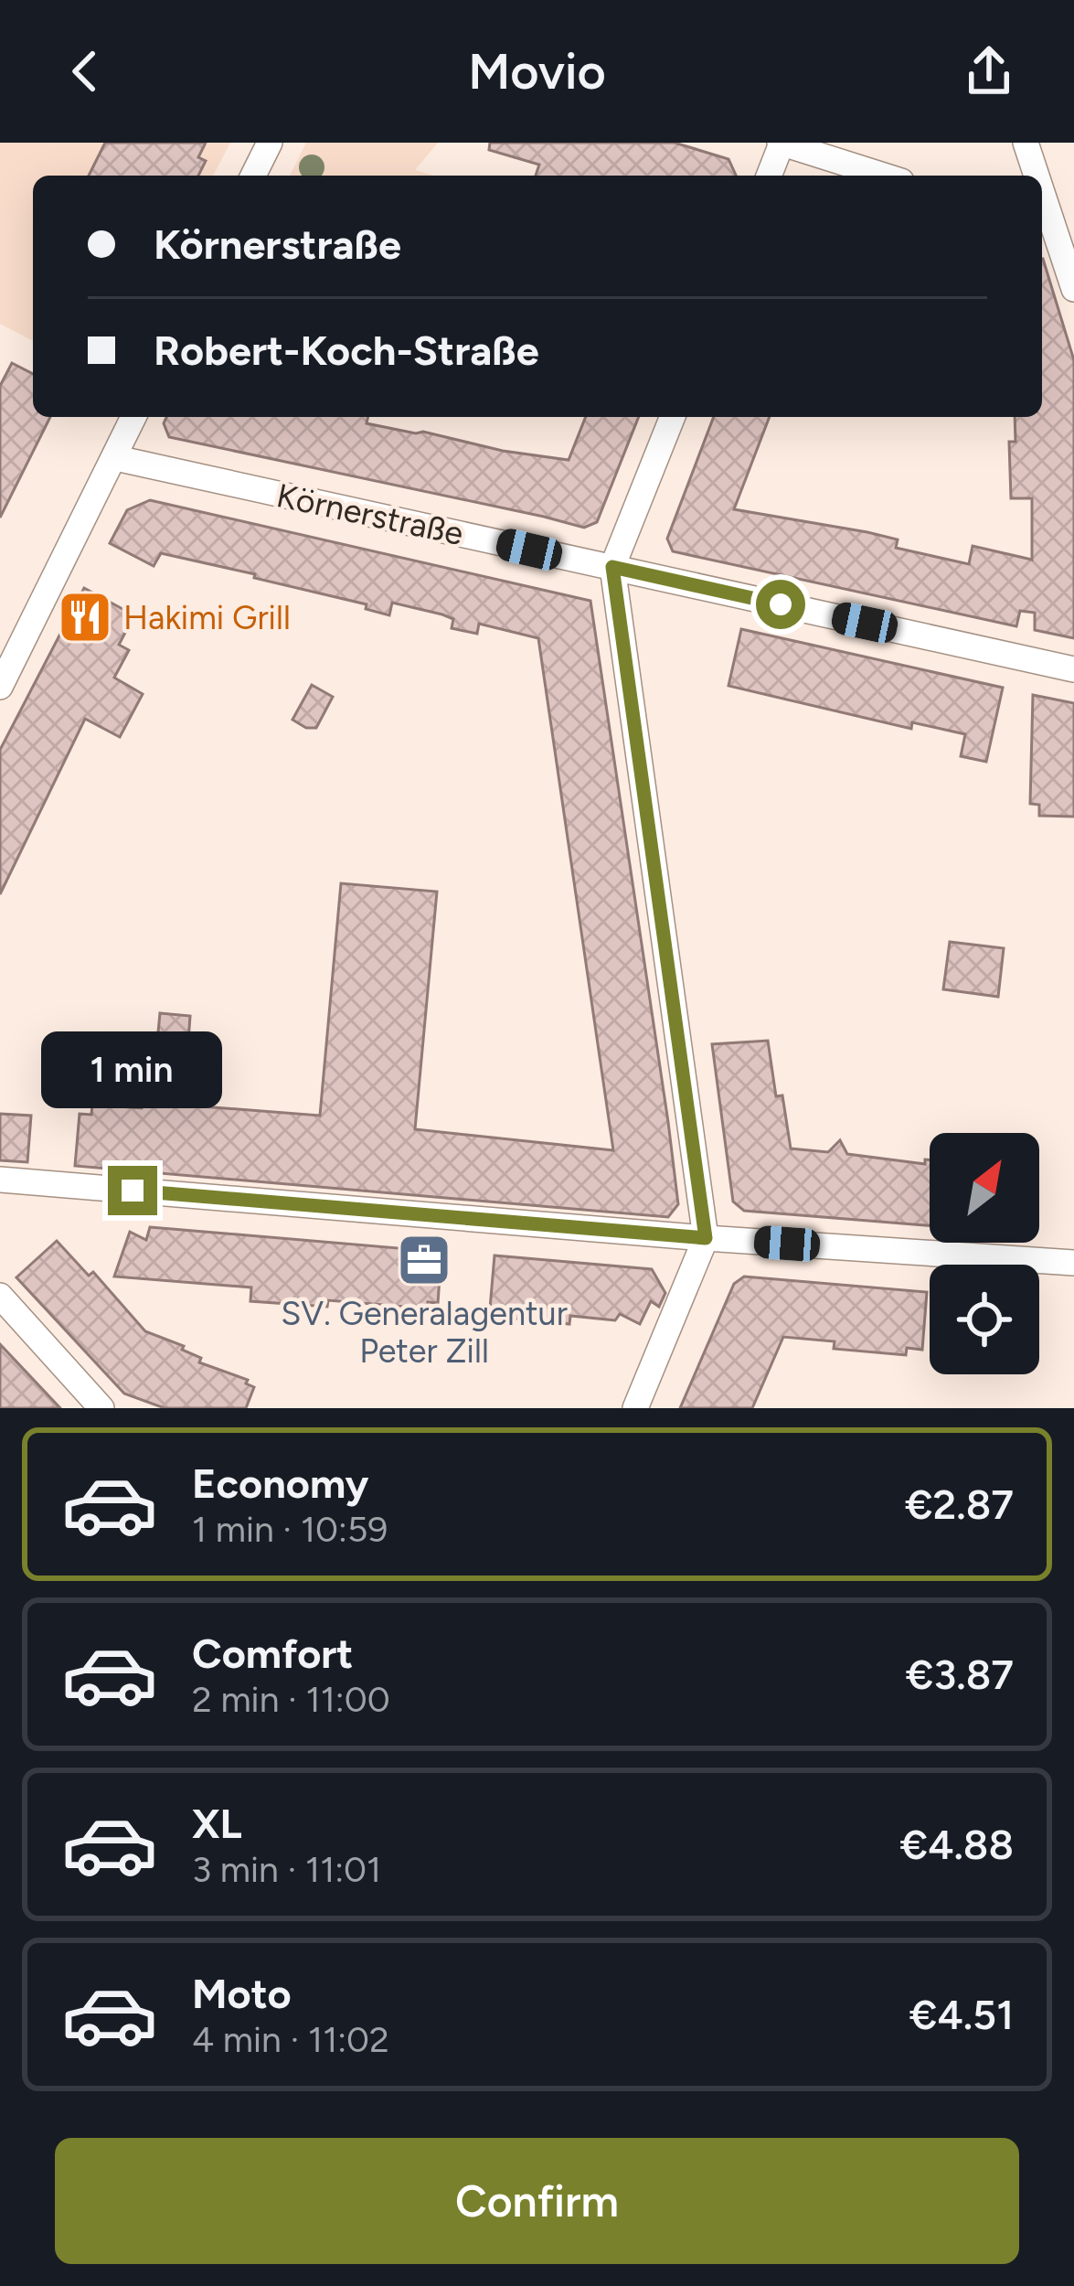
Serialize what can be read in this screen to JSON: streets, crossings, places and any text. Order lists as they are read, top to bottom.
{
  "streets": {
    "street": ["Körnerstraße"]
  },
  "places": {
    "restaurant": ["Hakimi Grill"],
    "office": ["SV. Generalagentur Peter Zill"]
  },
  "north": "top right",
  "page": {
    "header": "Movio",
    "banner": ["Körnerstraße", "Robert-Koch-Straße"],
    "bubble": "1 min",
    "list": [
      {
        "name": "Economy",
        "note": "1 min · 10:59",
        "value": "€2.87"
      },
      {
        "name": "Comfort",
        "note": "2 min · 11:00",
        "value": "€3.87"
      },
      {
        "name": "XL",
        "note": "3 min · 11:01",
        "value": "€4.88"
      },
      {
        "name": "Moto",
        "note": "4 min · 11:02",
        "value": "€4.51"
      }
    ],
    "buttons": "Confirm"
  }
}
